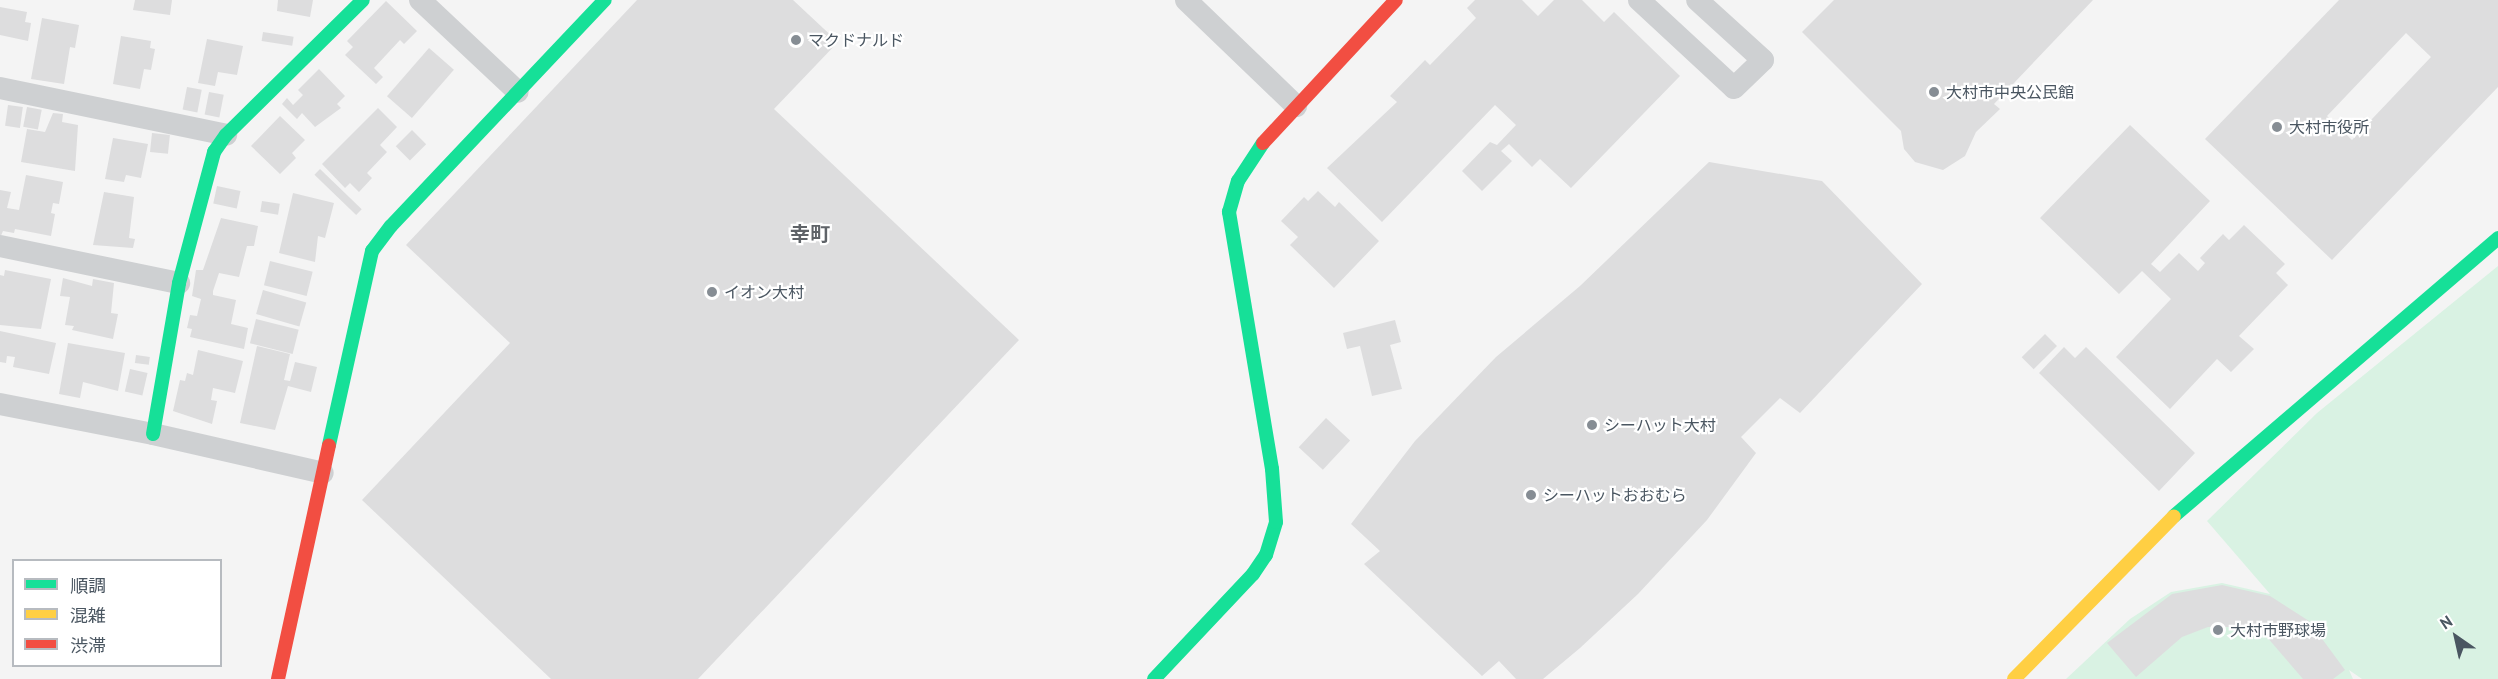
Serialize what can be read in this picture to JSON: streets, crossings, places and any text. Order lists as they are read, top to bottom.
{
  "districts": ["幸町"],
  "places": [
    "マクドナルド",
    "大村市中央公民館",
    "大村市役所",
    "イオン大村",
    "シーハット大村",
    "シーハットおおむら",
    "大村市野球場"
  ],
  "legend": ["順調", "混雑", "渋滞"],
  "north": "top left"
}
